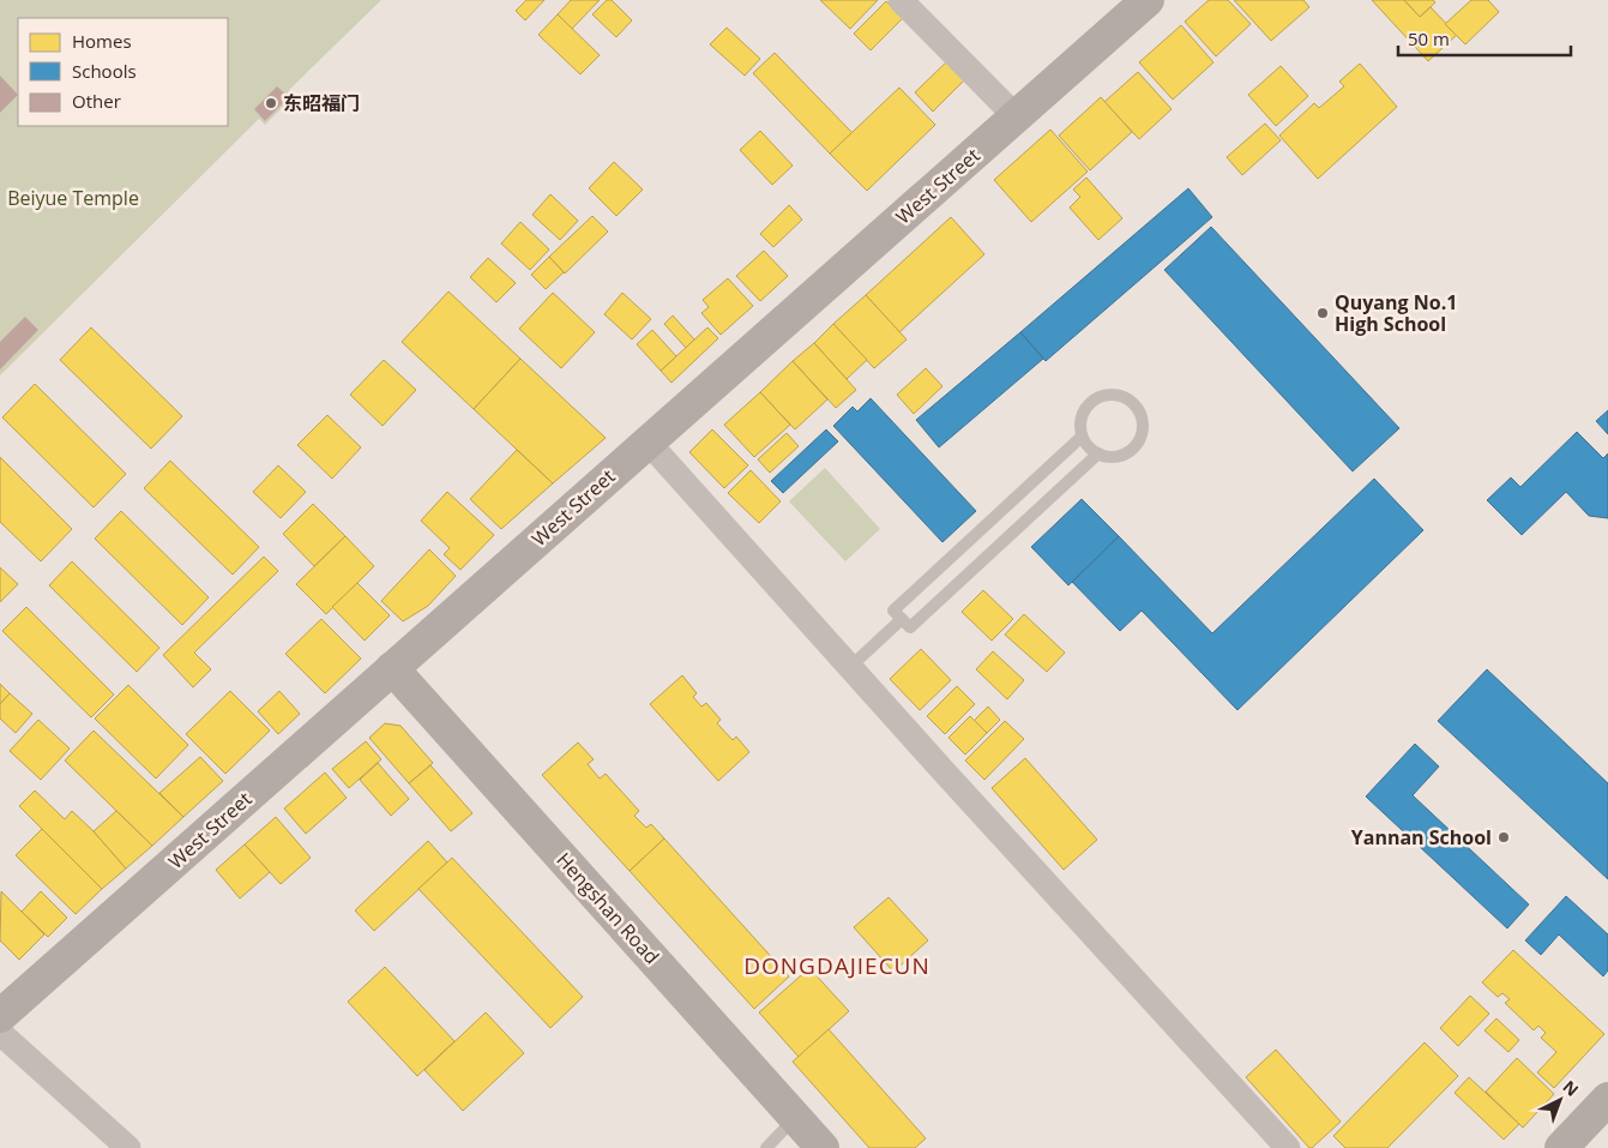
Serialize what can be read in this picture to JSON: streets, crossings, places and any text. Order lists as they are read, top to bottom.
{
  "streets": {
    "street": ["West Street", "Hengshan Road"]
  },
  "crossings": [
    ["West Street", "Hengshan Road"]
  ],
  "districts": ["DONGDAJIECUN"],
  "parks": ["Beiyue Temple"],
  "places": ["东昭福门", "Quyang No.1 High School", "Yannan School"],
  "legend": ["Homes", "Schools", "Other"],
  "scale_bar": "50 m",
  "north": "top right"
}
